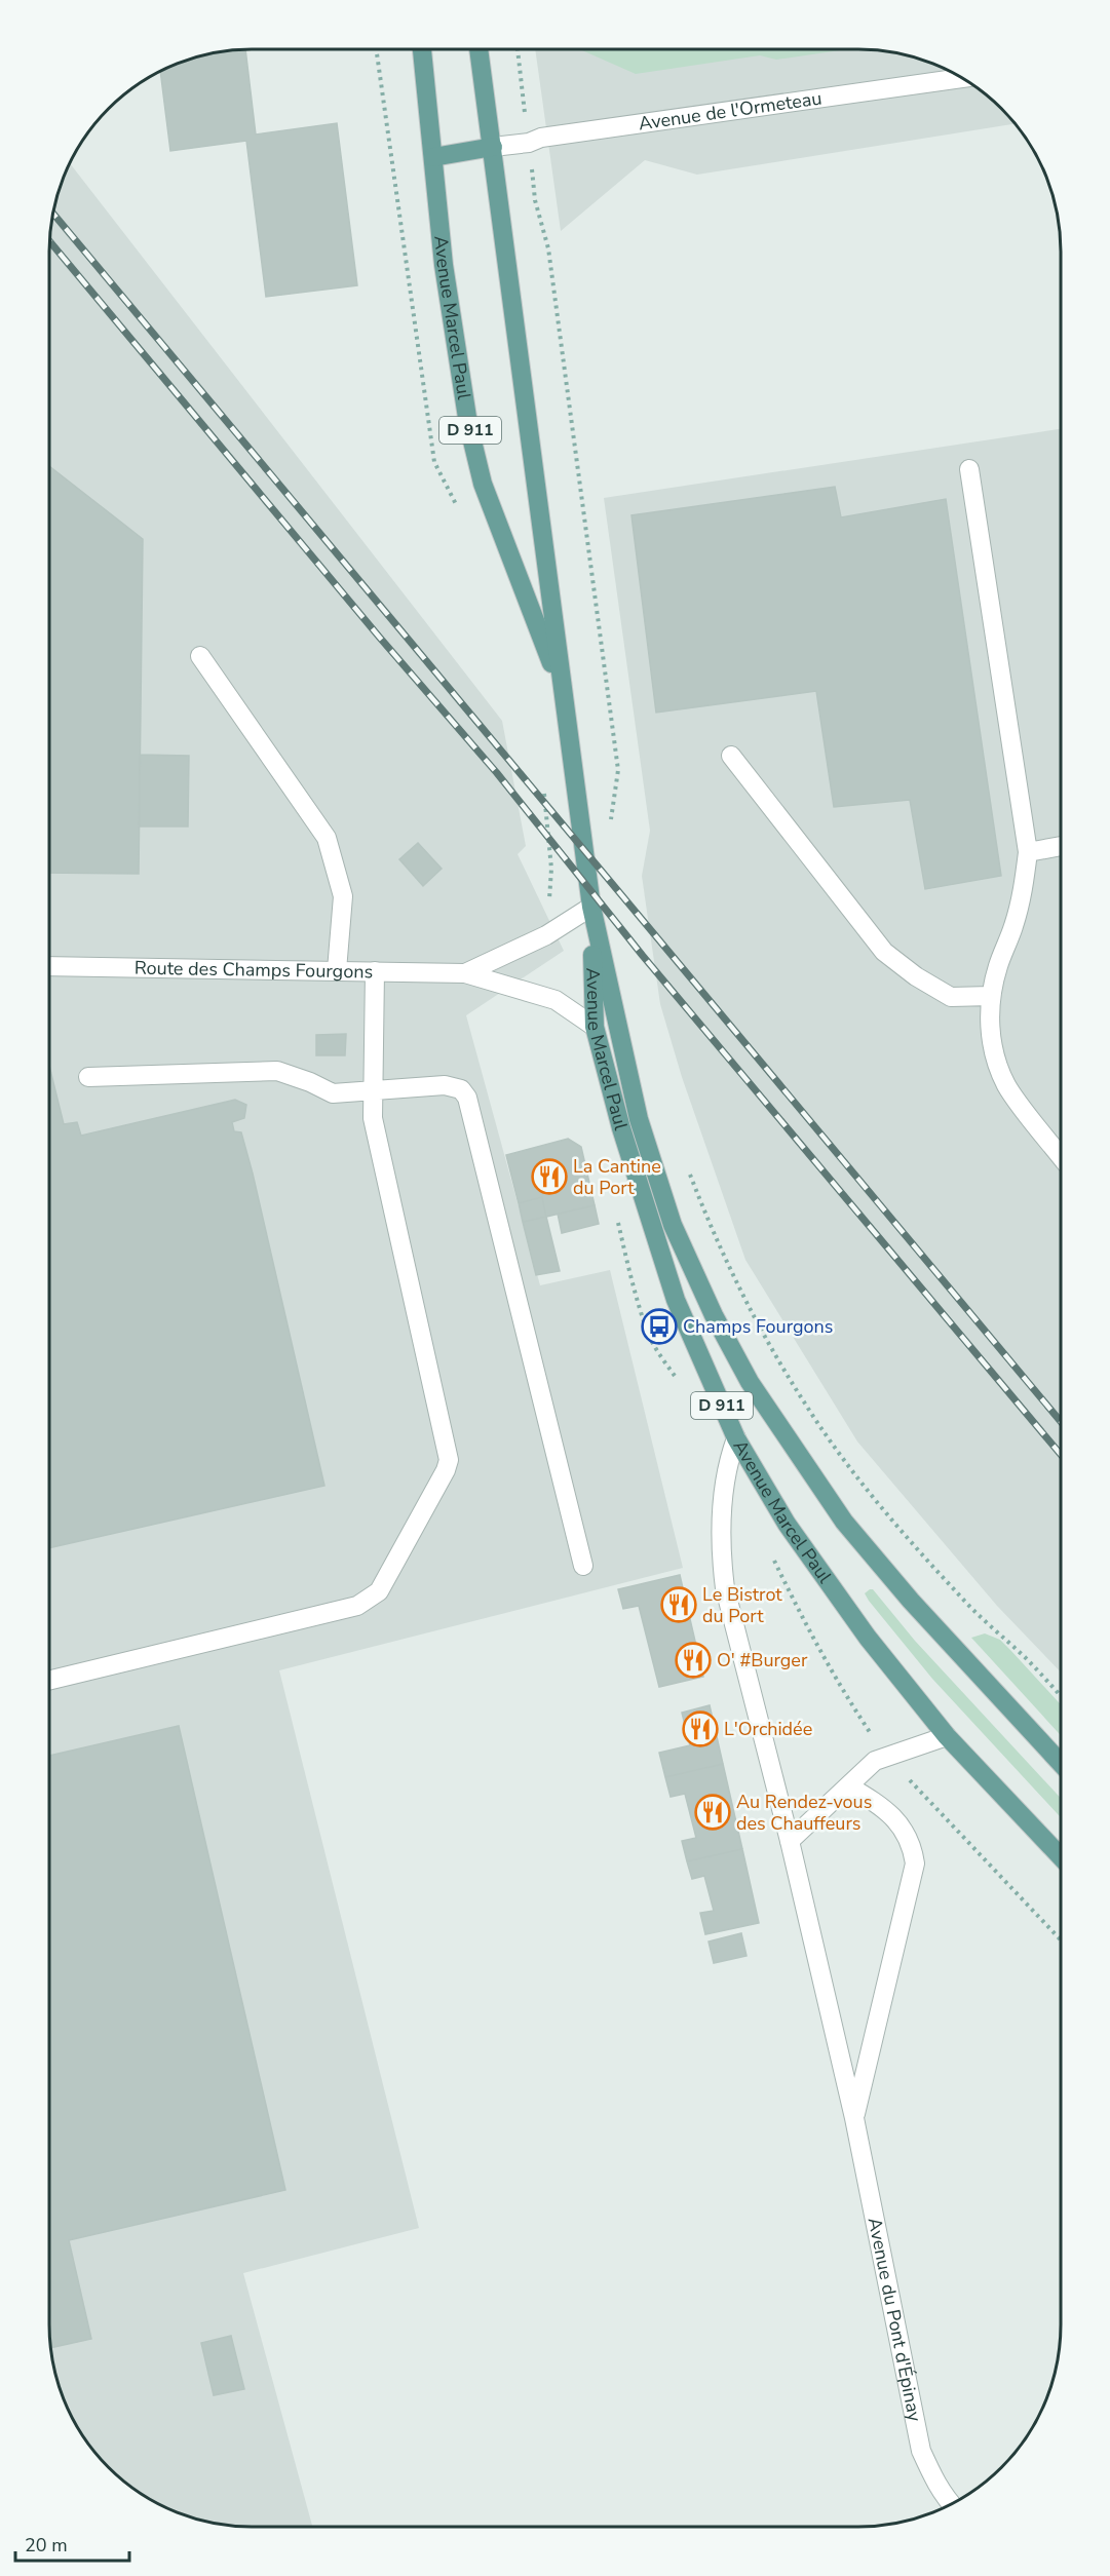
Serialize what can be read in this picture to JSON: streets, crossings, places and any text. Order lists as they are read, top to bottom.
{
  "streets": {
    "main road": ["Avenue Marcel Paul", "D 911"],
    "street": ["Avenue de l'Ormeteau", "Route des Champs Fourgons", "Avenue du Pont d'Épinay"]
  },
  "crossings": [
    ["Avenue de l'Ormeteau", "Avenue Marcel Paul"],
    ["Avenue Marcel Paul", "Route des Champs Fourgons"],
    ["Avenue Marcel Paul", "Avenue du Pont d'Épinay"]
  ],
  "places": {
    "restaurant": [
      "La Cantine du Port",
      "Le Bistrot du Port",
      "O' #Burger",
      "L'Orchidée",
      "Au Rendez-vous des Chauffeurs"
    ],
    "bus stop": ["Champs Fourgons"]
  },
  "scale_bar": "20 m"
}
